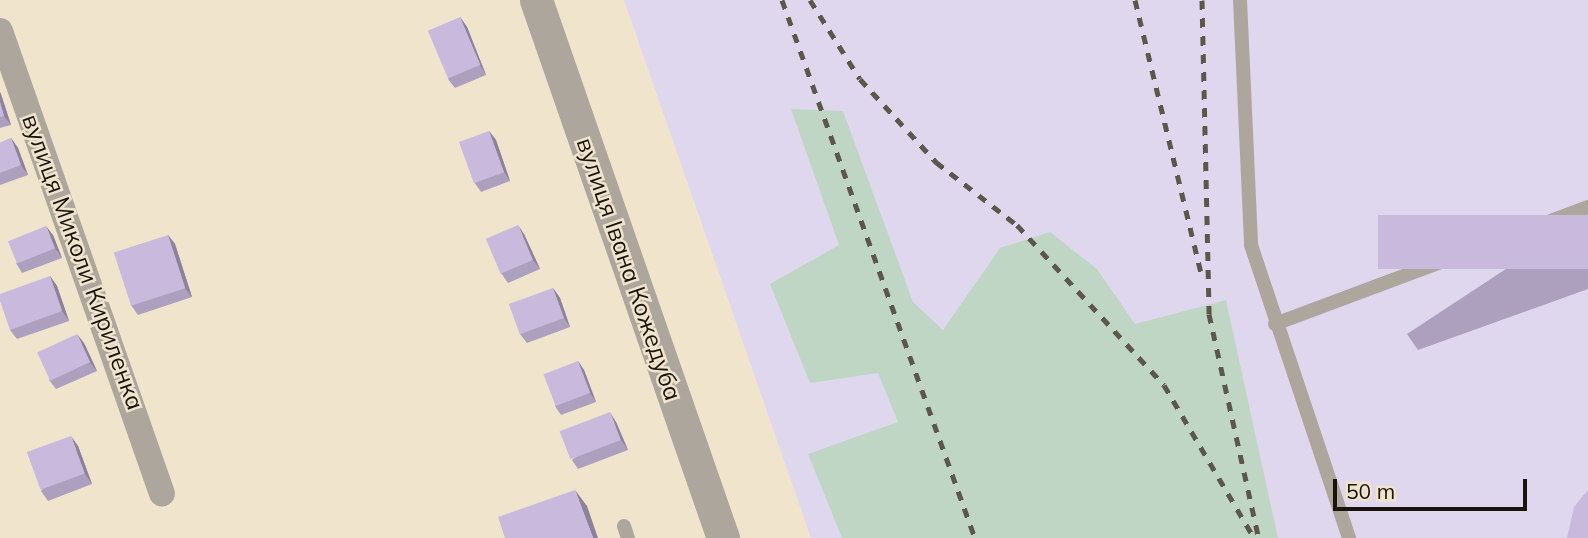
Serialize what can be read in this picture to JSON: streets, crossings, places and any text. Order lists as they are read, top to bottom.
{
  "streets": {
    "street": ["вулиця Миколи Кириленка", "вулиця Івана Кожедуба"]
  },
  "scale_bar": "50 m"
}
